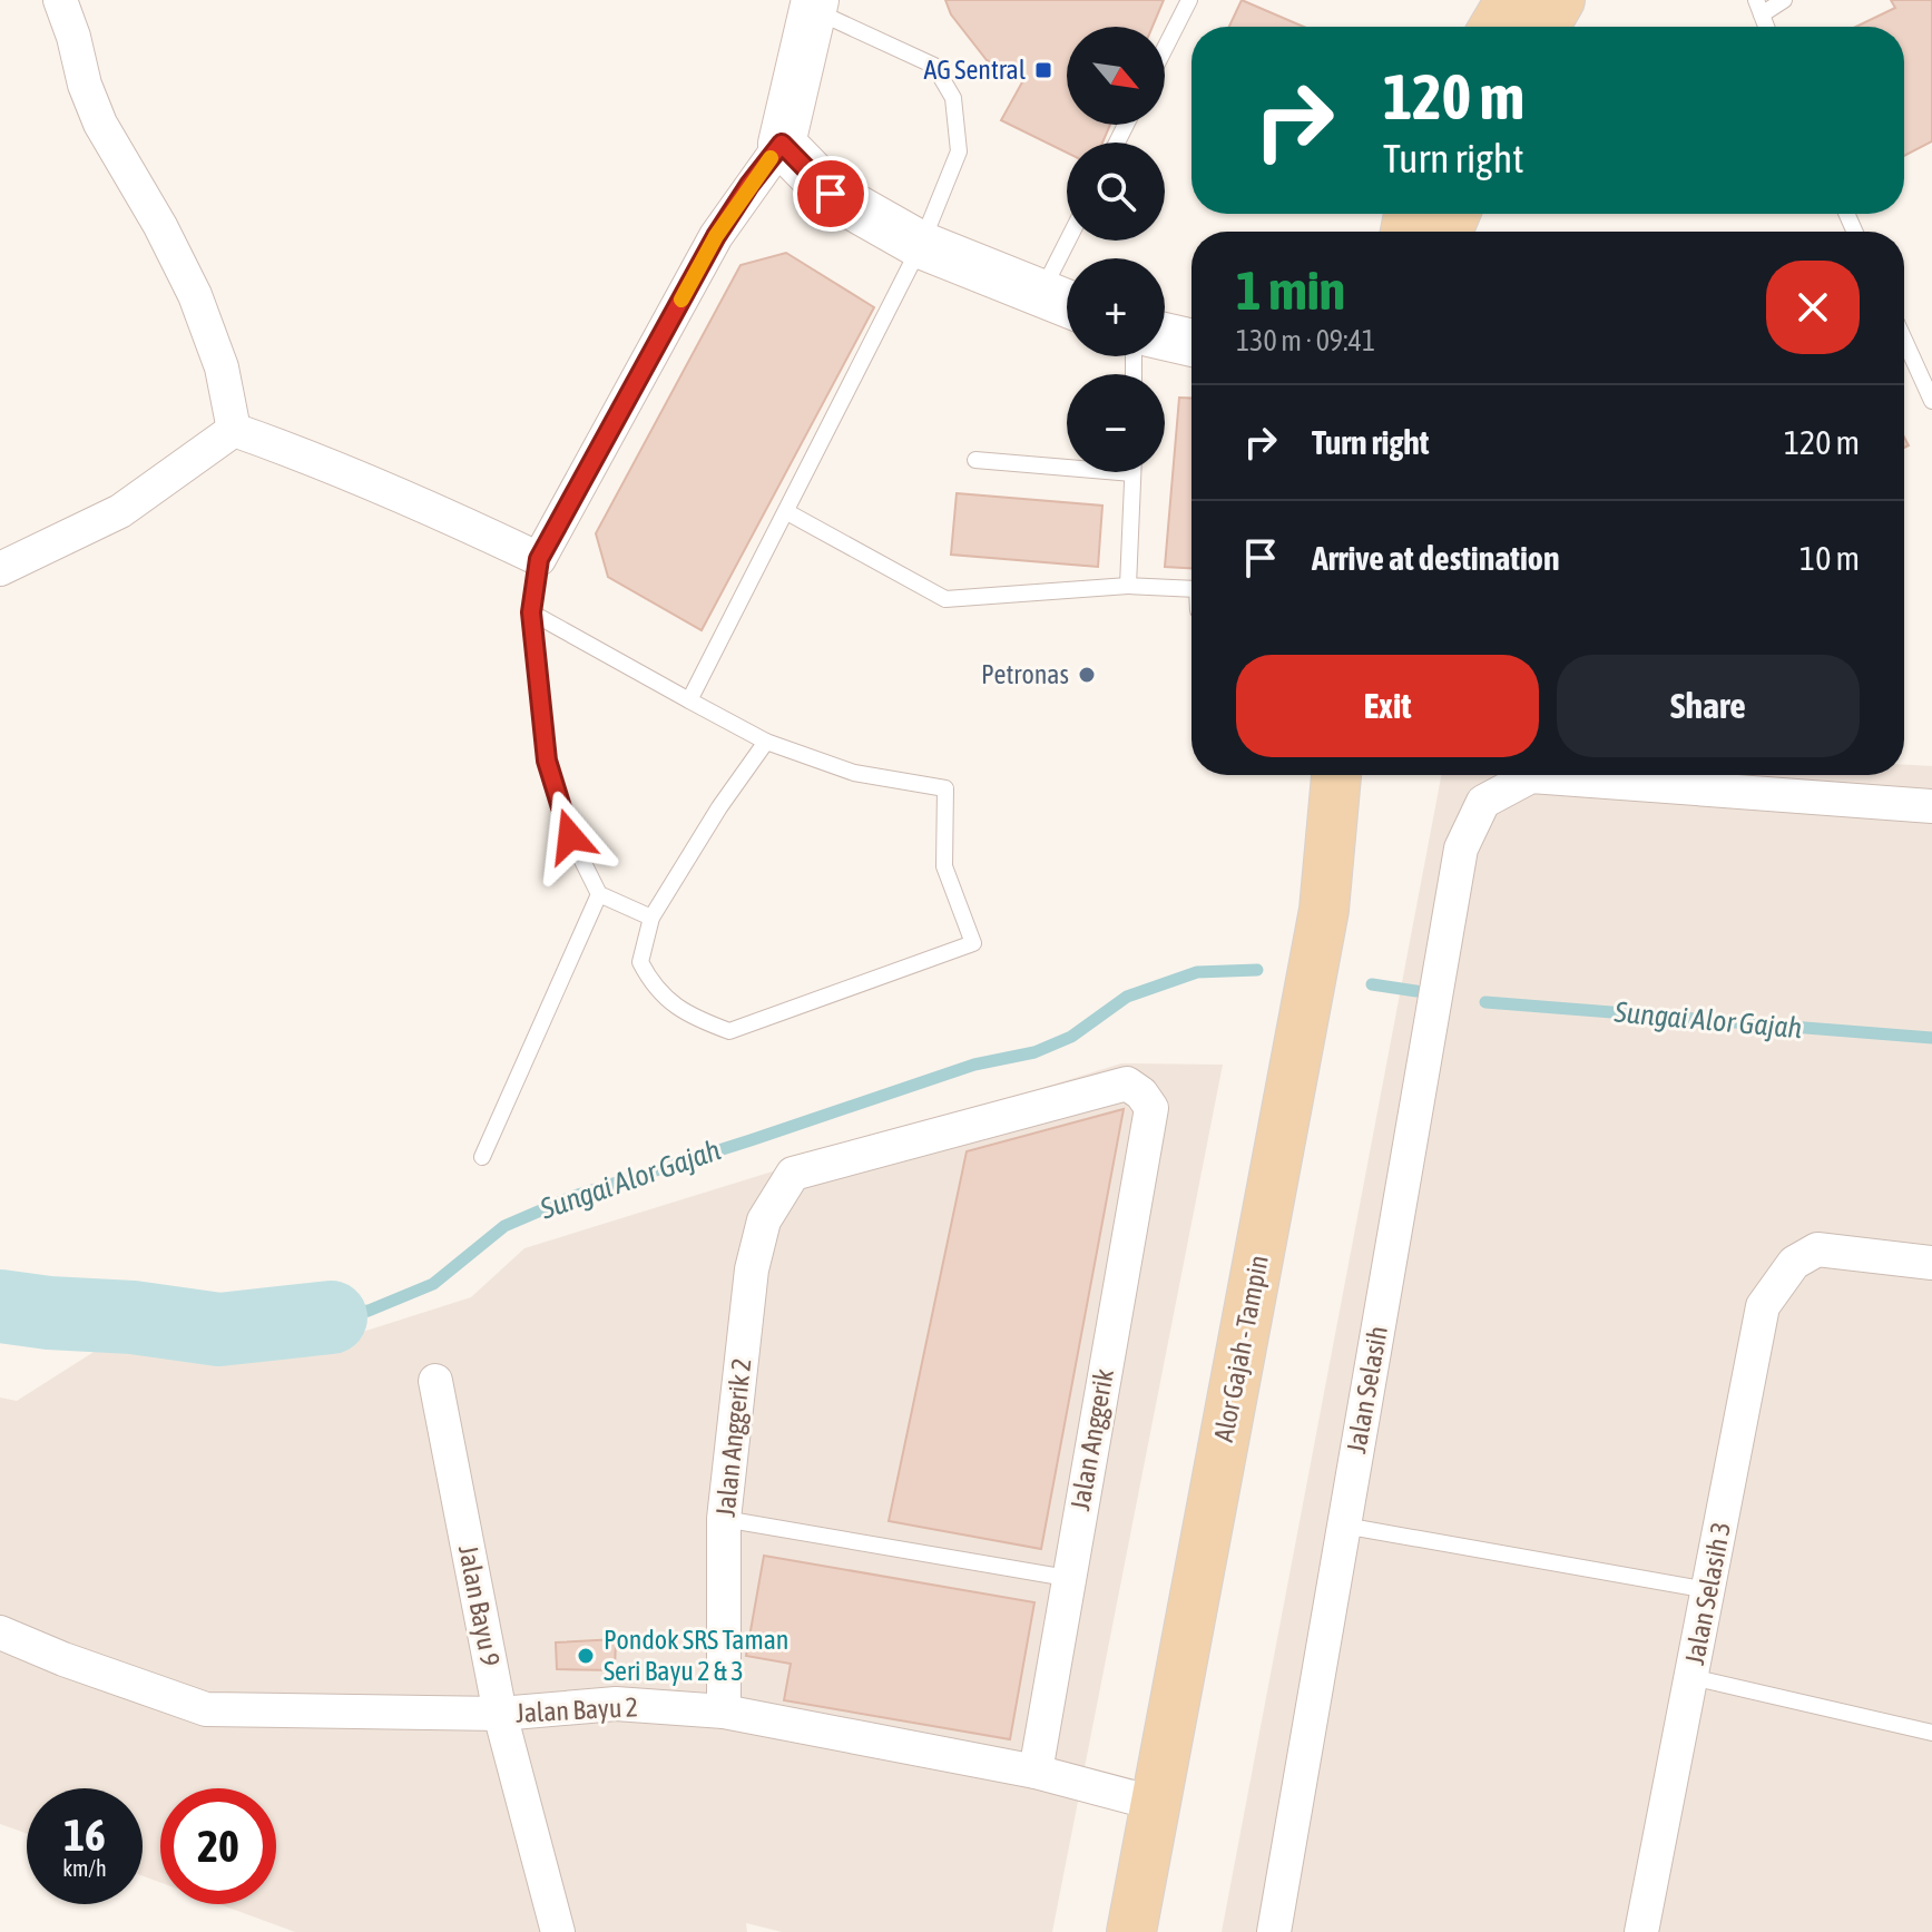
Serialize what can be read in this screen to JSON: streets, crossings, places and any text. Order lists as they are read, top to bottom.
{
  "streets": {
    "main road": ["Alor Gajah - Tampin"],
    "street": [
      "Jalan Selasih",
      "Jalan Anggerik 2",
      "Jalan Anggerik",
      "Jalan Selasih 3",
      "Jalan Bayu 9",
      "Jalan Bayu 2"
    ]
  },
  "crossings": [
    ["Alor Gajah - Tampin", "Jalan Bayu 2"],
    ["Jalan Anggerik 2", "Jalan Anggerik"],
    ["Jalan Anggerik 2", "Jalan Bayu 2"],
    ["Jalan Anggerik", "Jalan Bayu 2"],
    ["Jalan Bayu 9", "Jalan Bayu 2"]
  ],
  "water": ["Sungai Alor Gajah"],
  "places": {
    "transit": ["AG Sentral"],
    "other": ["Petronas", "Pondok SRS Taman Seri Bayu 2 & 3"]
  },
  "north": "bottom right",
  "page": {
    "map_buttons": ["+", "−"],
    "turn": ["120 m", "Turn right"],
    "heading": ["1 min", "130 m · 09:41"],
    "list": [
      {
        "name": "Turn right",
        "value": "120 m"
      },
      {
        "name": "Arrive at destination",
        "value": "10 m"
      }
    ],
    "buttons": ["Exit", "Share"],
    "speed": "16 km/h",
    "limit": "20"
  }
}
